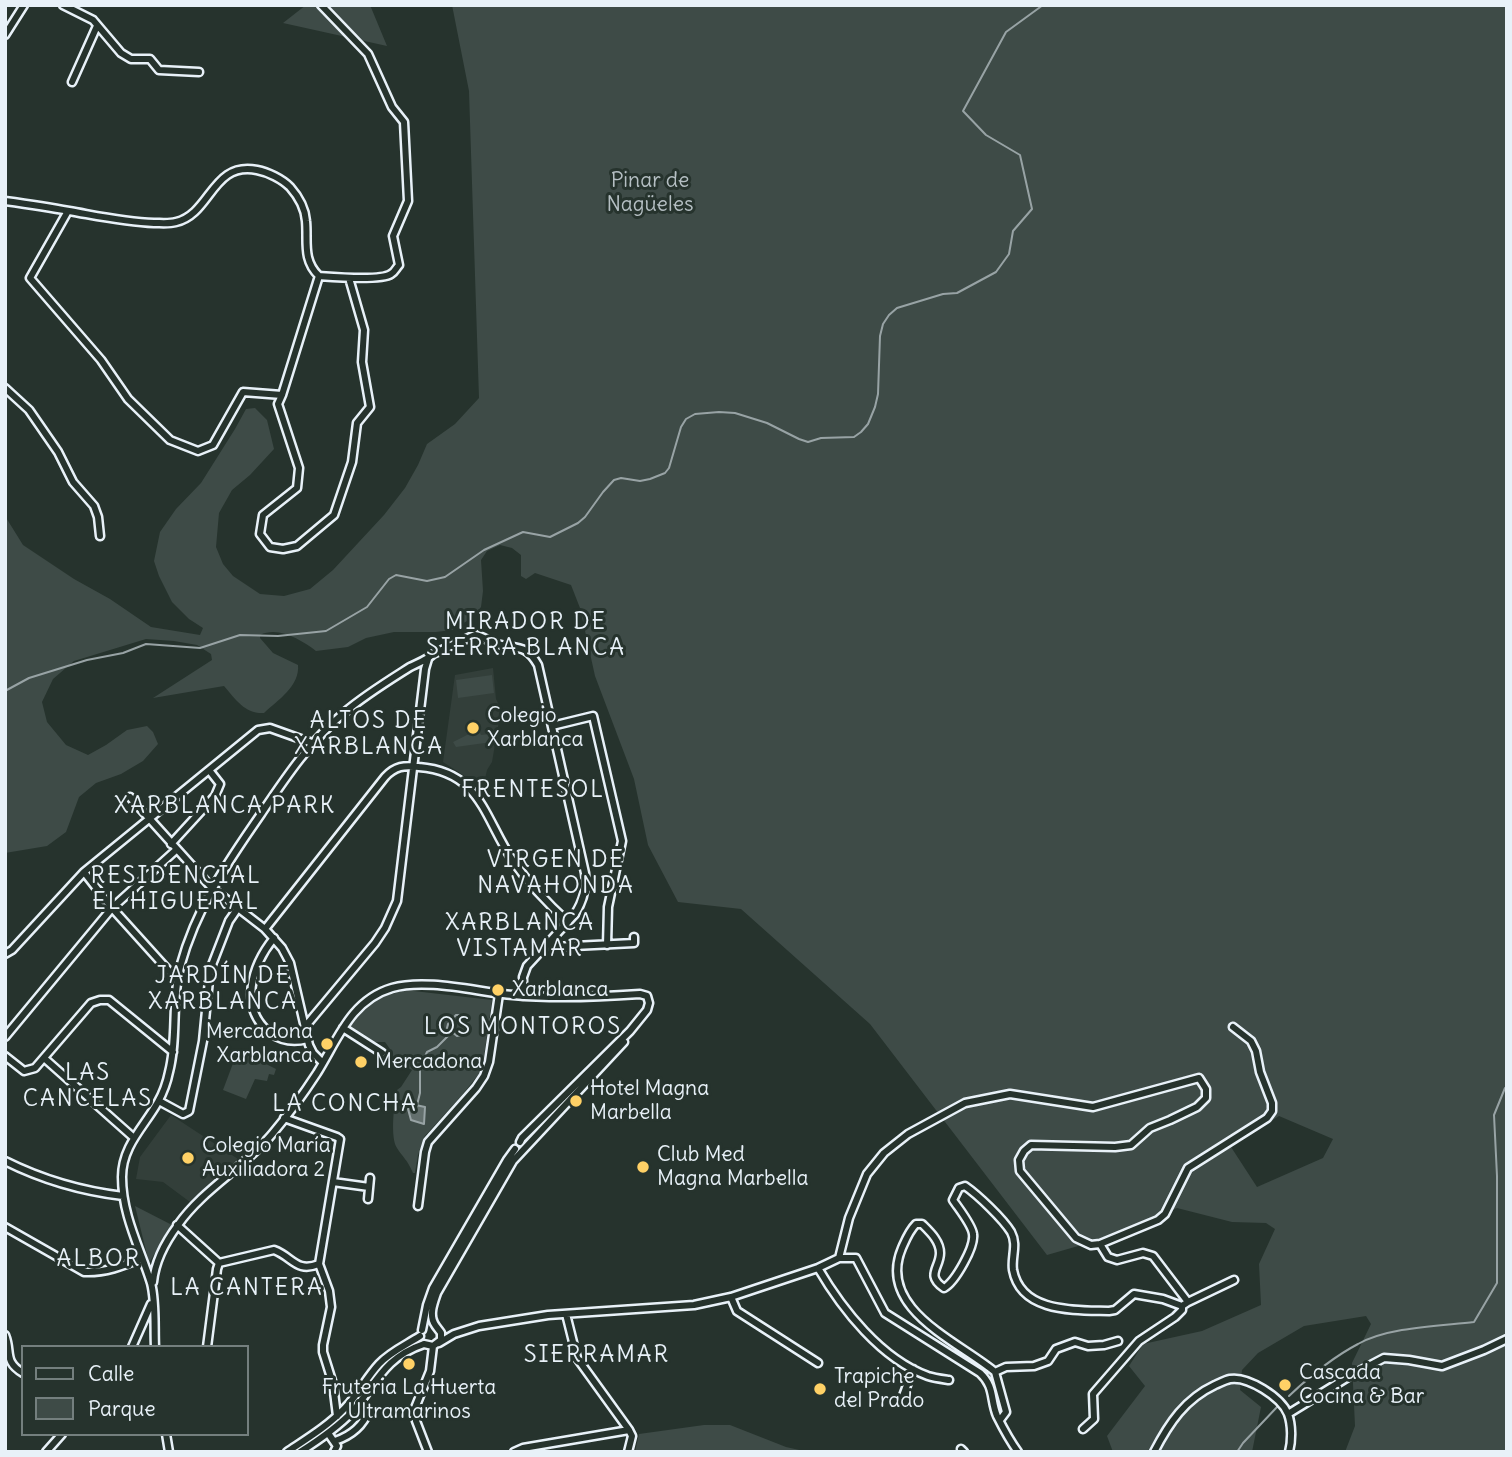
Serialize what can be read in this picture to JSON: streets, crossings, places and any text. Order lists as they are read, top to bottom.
{
  "districts": [
    "MIRADOR DE SIERRA BLANCA",
    "ALTOS DE XARBLANCA",
    "FRENTESOL",
    "XARBLANCA PARK",
    "VIRGEN DE NAVAHONDA",
    "RESIDENCIAL EL HIGUERAL",
    "XARBLANCA VISTAMAR",
    "JARDÍN DE XARBLANCA",
    "LOS MONTOROS",
    "LAS CANCELAS",
    "LA CONCHA",
    "ALBOR",
    "LA CANTERA",
    "SIERRAMAR"
  ],
  "parks": ["Pinar de Nagüeles"],
  "places": [
    "Colegio Xarblanca",
    "Xarblanca",
    "Mercadona Xarblanca",
    "Mercadona",
    "Hotel Magna Marbella",
    "Colegio María Auxiliadora 2",
    "Club Med Magna Marbella",
    "Fruteria La Huerta Ultramarinos",
    "Cascada Cocina & Bar",
    "Trapiche del Prado"
  ],
  "legend": ["Calle", "Parque"]
}
